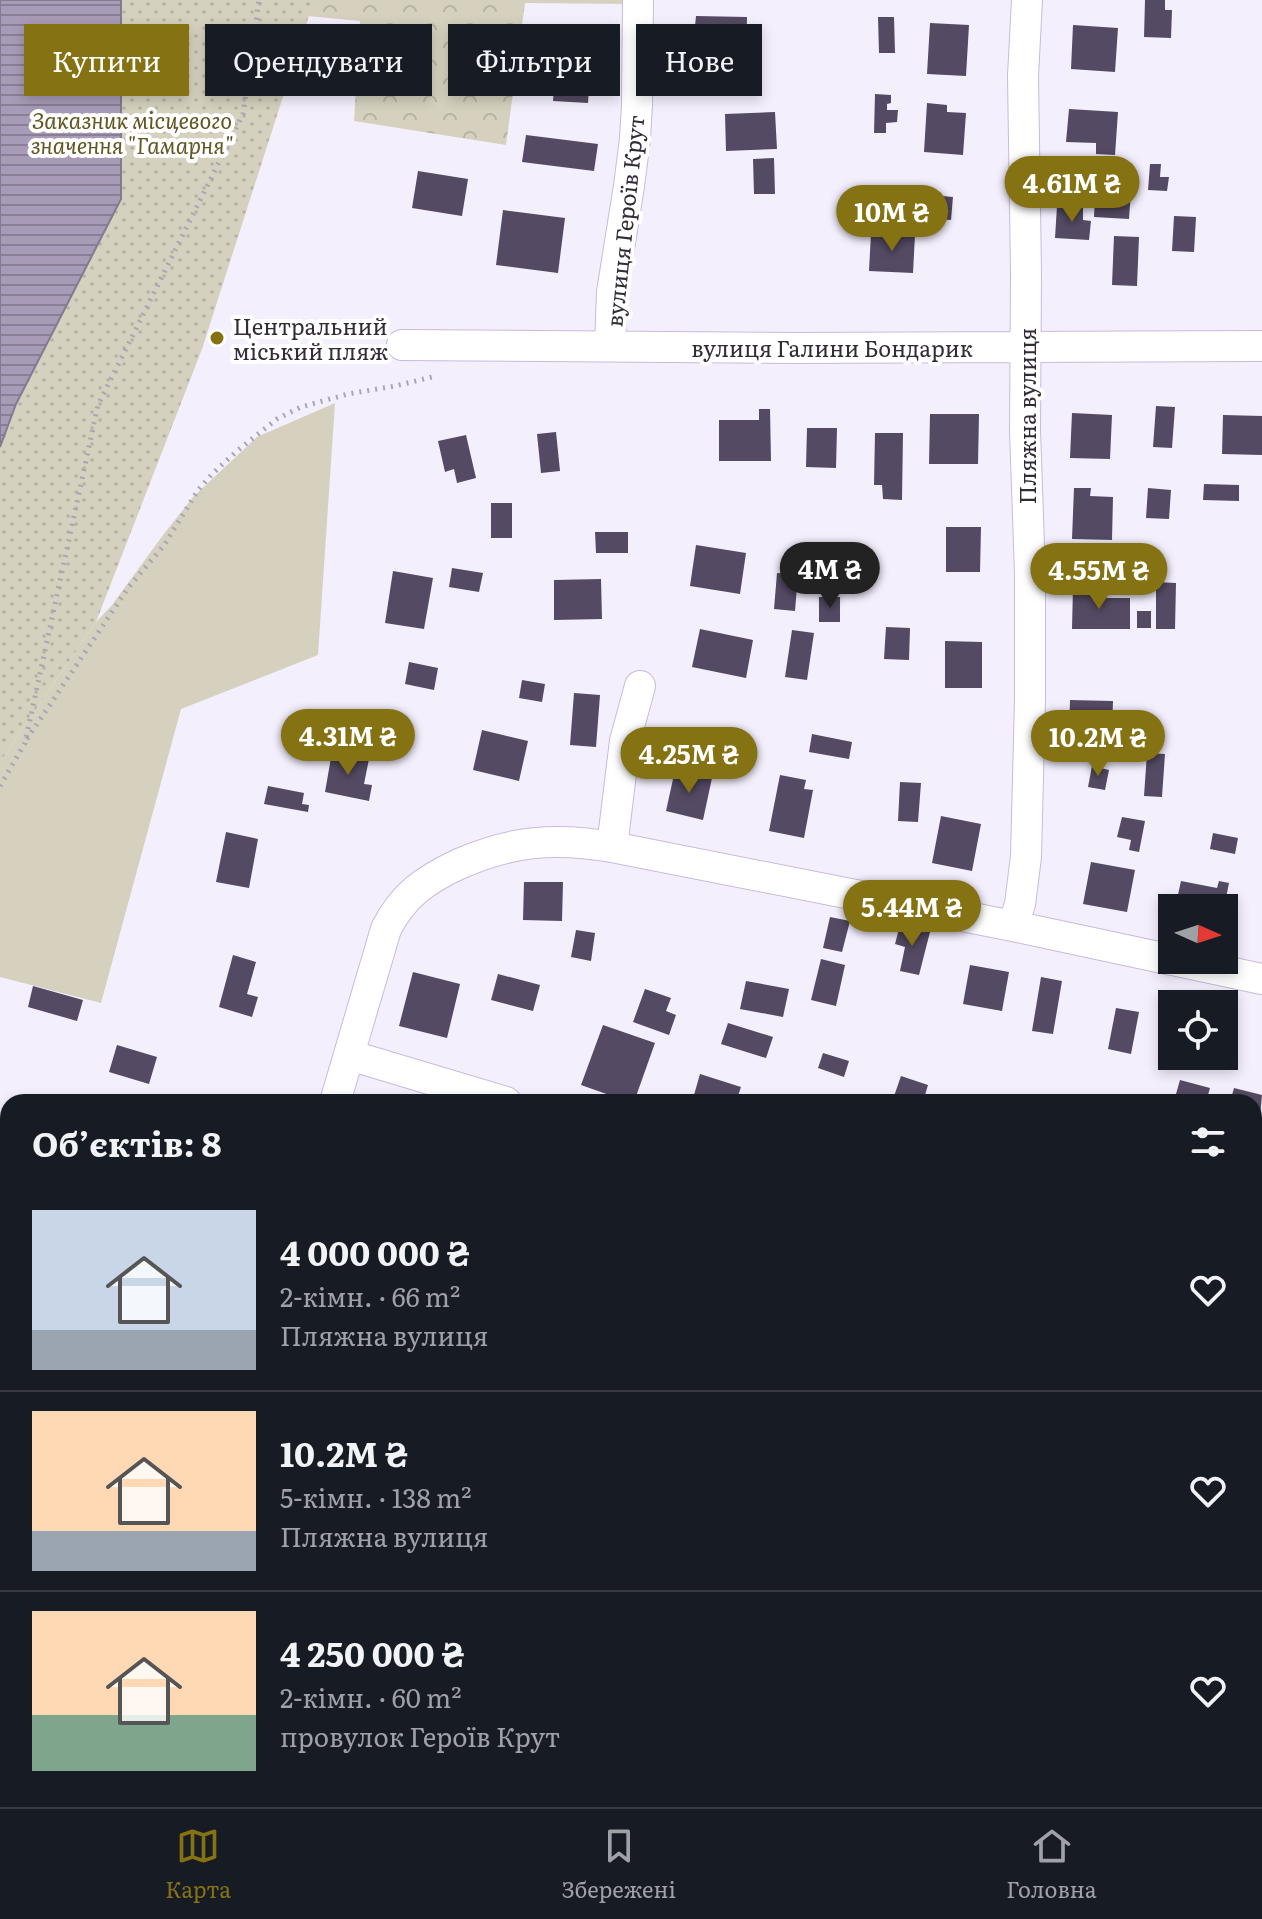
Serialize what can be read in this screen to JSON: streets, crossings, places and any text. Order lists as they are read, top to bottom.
{
  "streets": {
    "street": ["вулиця Героїв Крут", "вулиця Галини Бондарик", "Пляжна вулиця"]
  },
  "crossings": [
    ["вулиця Героїв Крут", "вулиця Галини Бондарик"],
    ["вулиця Галини Бондарик", "Пляжна вулиця"]
  ],
  "parks": ["Заказник місцевого значення \"Гамарня\""],
  "places": ["Центральний міський пляж"],
  "north": "right",
  "page": {
    "chip": [
      "Купити",
      "Орендувати",
      "Фільтри",
      "Нове"
    ],
    "price": [
      "4.61M ₴",
      "10M ₴",
      "4M ₴",
      "4.55M ₴",
      "4.31M ₴",
      "10.2M ₴",
      "4.25M ₴",
      "5.44M ₴"
    ],
    "heading": "Об’єктів: 8",
    "list": [
      {
        "name": "4 000 000 ₴",
        "note": "2-кімн. · 66 m² · Пляжна вулиця"
      },
      {
        "name": "10.2M ₴",
        "note": "5-кімн. · 138 m² · Пляжна вулиця"
      },
      {
        "name": "4 250 000 ₴",
        "note": "2-кімн. · 60 m² · провулок Героїв Крут"
      }
    ],
    "tabs": ["Карта", "Збережені", "Головна"]
  }
}
